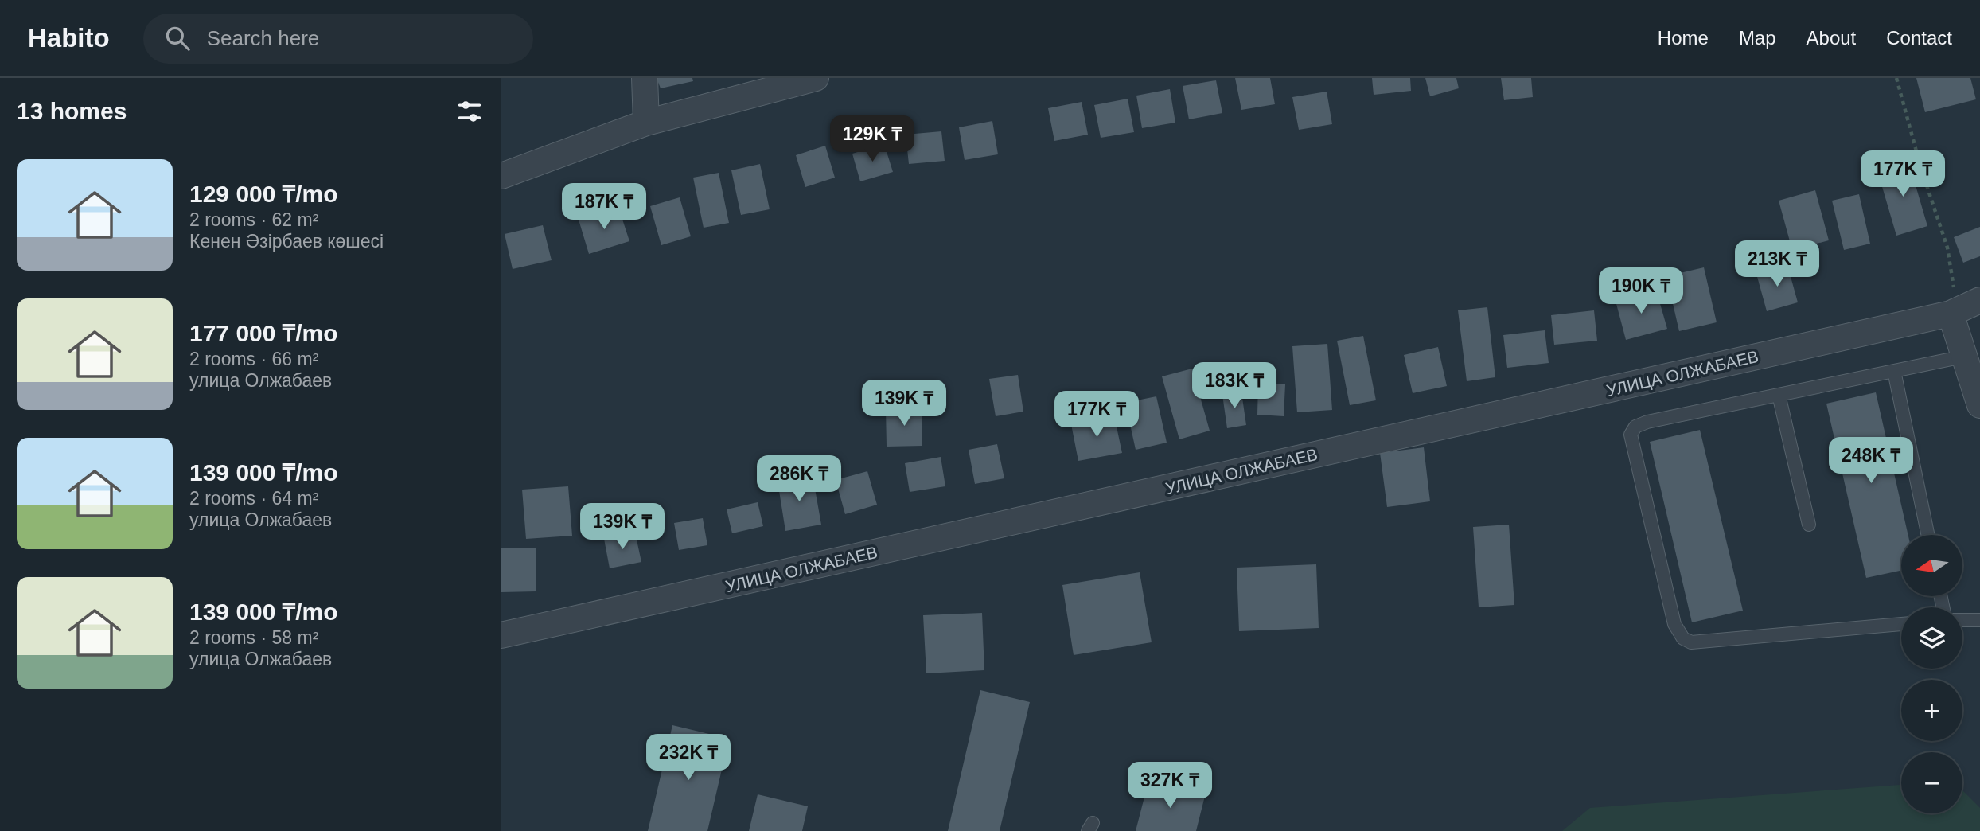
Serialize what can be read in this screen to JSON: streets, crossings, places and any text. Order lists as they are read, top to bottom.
{
  "streets": {
    "street": ["УЛИЦА ОЛЖАБАЕВ"]
  },
  "north": "left",
  "page": {
    "header": "Habito",
    "search": "Search here",
    "nav": [
      "Home",
      "Map",
      "About",
      "Contact"
    ],
    "heading": "13 homes",
    "price": [
      "129K ₸",
      "177K ₸",
      "187K ₸",
      "213K ₸",
      "190K ₸",
      "183K ₸",
      "139K ₸",
      "177K ₸",
      "248K ₸",
      "286K ₸",
      "139K ₸",
      "232K ₸",
      "327K ₸"
    ],
    "list": [
      {
        "name": "129 000 ₸/mo",
        "note": "2 rooms · 62 m² · Кенен Әзірбаев көшесі"
      },
      {
        "name": "177 000 ₸/mo",
        "note": "2 rooms · 66 m² · улица Олжабаев"
      },
      {
        "name": "139 000 ₸/mo",
        "note": "2 rooms · 64 m² · улица Олжабаев"
      },
      {
        "name": "139 000 ₸/mo",
        "note": "2 rooms · 58 m² · улица Олжабаев"
      }
    ],
    "map_buttons": ["+", "−"]
  }
}
